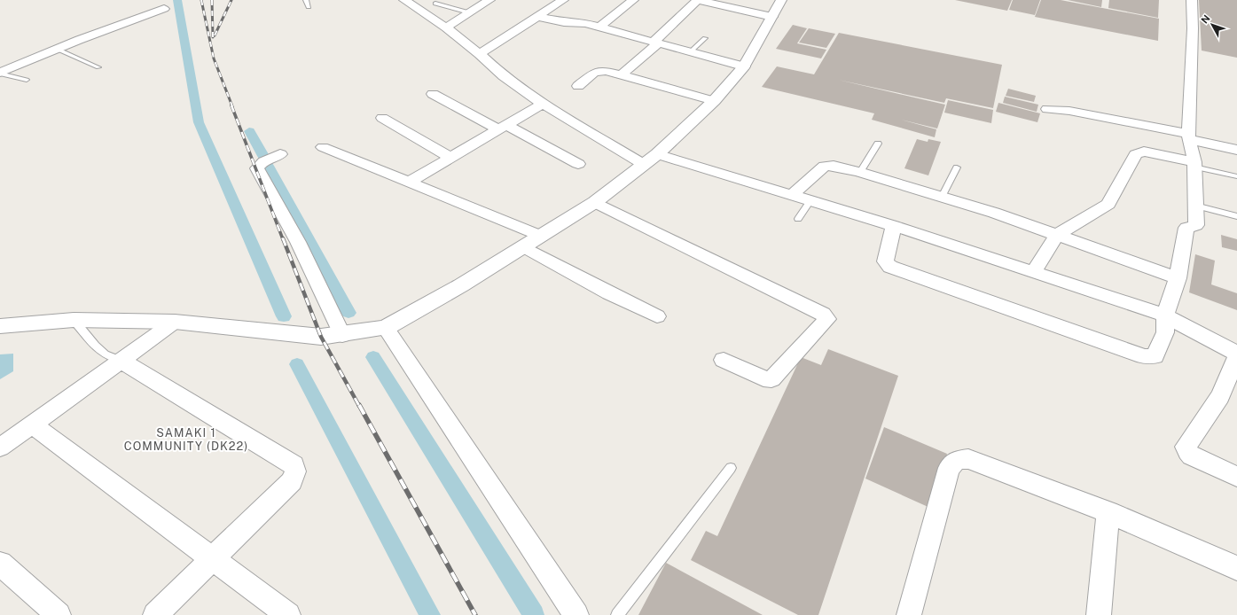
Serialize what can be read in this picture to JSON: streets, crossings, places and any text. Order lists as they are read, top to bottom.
{
  "districts": ["SAMAKI 1 COMMUNITY (DK22)"],
  "north": "top left"
}
